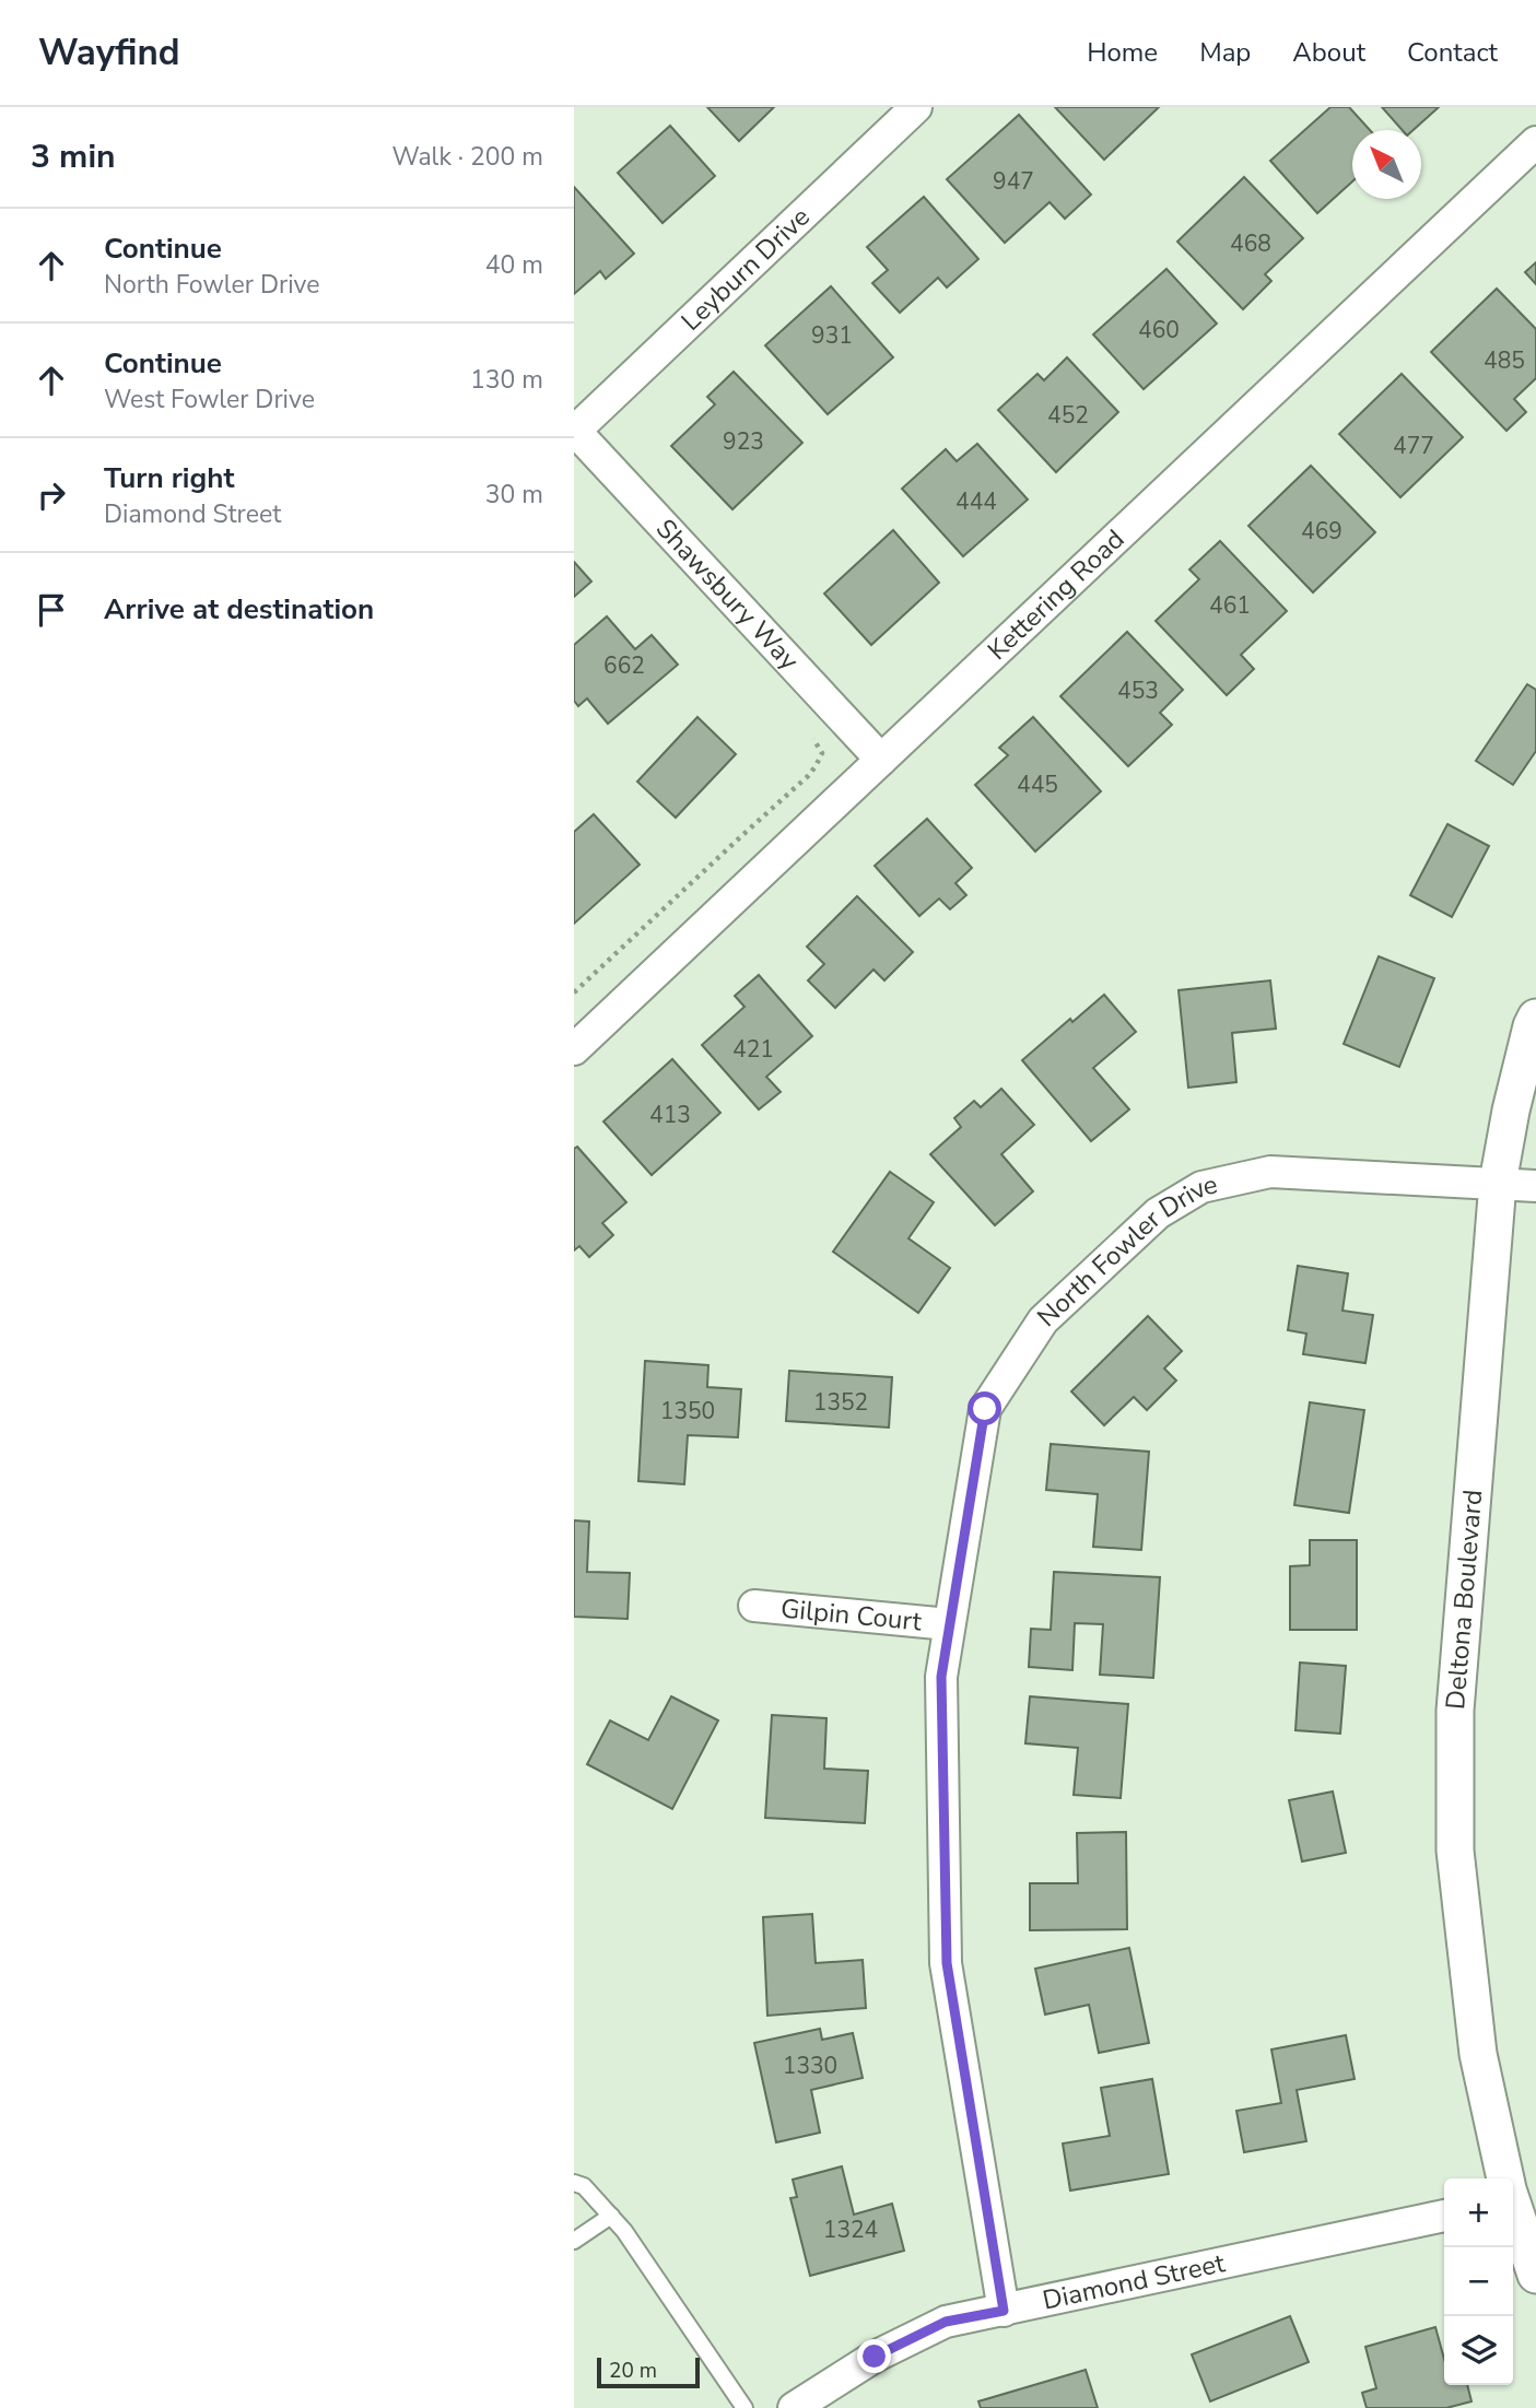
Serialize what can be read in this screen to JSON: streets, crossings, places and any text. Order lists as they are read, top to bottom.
{
  "streets": {
    "street": [
      "Leyburn Drive",
      "Shawsbury Way",
      "Kettering Road",
      "North Fowler Drive",
      "Deltona Boulevard",
      "Gilpin Court",
      "Diamond Street"
    ]
  },
  "crossings": [
    ["Leyburn Drive", "Shawsbury Way"],
    ["Shawsbury Way", "Kettering Road"],
    ["North Fowler Drive", "Deltona Boulevard"],
    ["North Fowler Drive", "Gilpin Court"],
    ["North Fowler Drive", "Diamond Street"]
  ],
  "house_numbers": [
    "947",
    "468",
    "460",
    "931",
    "485",
    "452",
    "923",
    "477",
    "444",
    "469",
    "461",
    "662",
    "453",
    "445",
    "421",
    "413",
    "1352",
    "1350",
    "1330",
    "1324"
  ],
  "scale_bar": "20 m",
  "north": "top left",
  "page": {
    "header": "Wayfind",
    "nav": [
      "Home",
      "Map",
      "About",
      "Contact"
    ],
    "heading": ["3 min", "Walk · 200 m"],
    "list": [
      ["Continue", "North Fowler Drive", "40 m"],
      ["Continue", "West Fowler Drive", "130 m"],
      ["Turn right", "Diamond Street", "30 m"],
      "Arrive at destination"
    ],
    "map_buttons": ["+", "−"],
    "scale": "20 m"
  }
}
